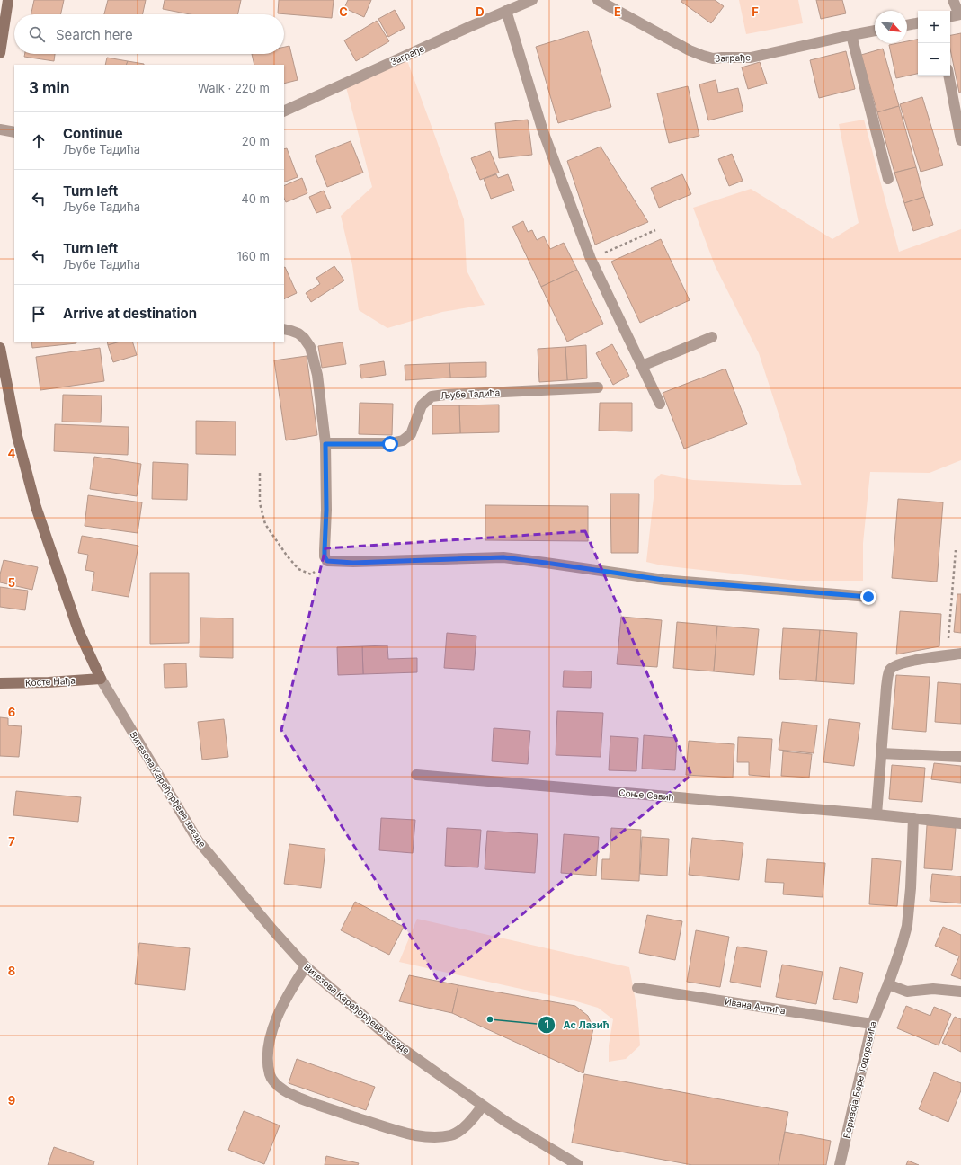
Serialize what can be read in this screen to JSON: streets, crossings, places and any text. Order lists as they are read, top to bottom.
{
  "streets": {
    "street": [
      "Заграђе",
      "Љубе Тадића",
      "Косте Нађа",
      "Витезова Карађорђеве звезде",
      "Соње Савић",
      "Ивана Антића",
      "Боривоја Боре Тодоровића"
    ]
  },
  "crossings": [
    ["Косте Нађа", "Витезова Карађорђеве звезде"],
    ["Соње Савић", "Боривоја Боре Тодоровића"],
    ["Ивана Антића", "Боривоја Боре Тодоровића"]
  ],
  "places": ["Ас Лазић"],
  "north": "bottom right",
  "page": {
    "map_buttons": ["+", "−"],
    "search": "Search here",
    "heading": ["3 min", "Walk · 220 m"],
    "list": [
      ["Continue", "Љубе Тадића", "20 m"],
      ["Turn left", "Љубе Тадића", "40 m"],
      ["Turn left", "Љубе Тадића", "160 m"],
      "Arrive at destination"
    ]
  },
  "grid": {
    "columns": [
      "C",
      "D",
      "E",
      "F"
    ],
    "rows": [
      "4",
      "5",
      "6",
      "7",
      "8",
      "9"
    ]
  }
}
